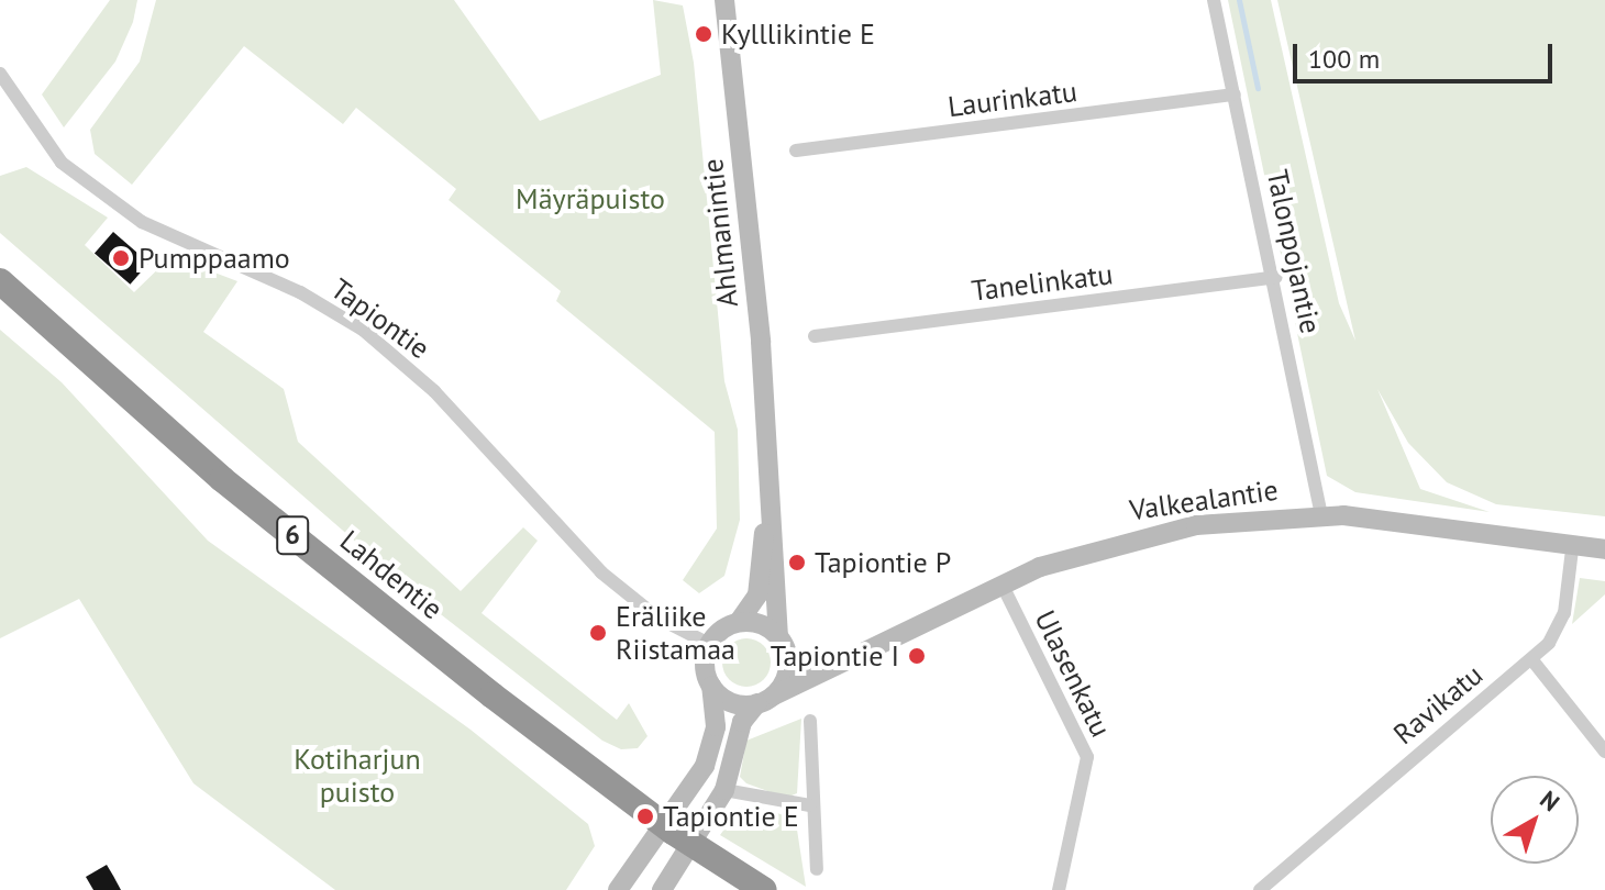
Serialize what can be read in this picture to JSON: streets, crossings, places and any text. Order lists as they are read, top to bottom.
{
  "streets": {
    "highway": ["6", "Lahdentie"],
    "main road": ["Ahlmanintie", "Valkealantie"],
    "street": [
      "Laurinkatu",
      "Talonpojantie",
      "Tanelinkatu",
      "Tapiontie",
      "Ulasenkatu",
      "Ravikatu"
    ]
  },
  "crossings": [
    ["Laurinkatu", "Talonpojantie"],
    ["Ahlmanintie", "Tapiontie"],
    ["Ahlmanintie", "Valkealantie"],
    ["Talonpojantie", "Tanelinkatu"],
    ["Talonpojantie", "Valkealantie"],
    ["Tapiontie", "Valkealantie"],
    ["Valkealantie", "Ulasenkatu"],
    ["Valkealantie", "Ravikatu"]
  ],
  "parks": ["Mäyräpuisto", "Kotiharjun puisto"],
  "places": [
    "Kylllikintie E",
    "Pumppaamo",
    "Tapiontie P",
    "Eräliike Riistamaa",
    "Tapiontie I",
    "Tapiontie E"
  ],
  "scale_bar": "100 m",
  "north": "top right"
}
